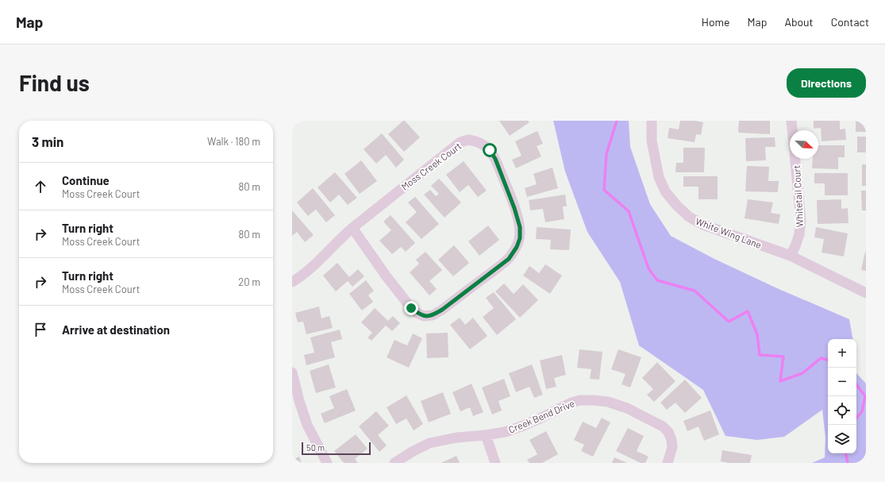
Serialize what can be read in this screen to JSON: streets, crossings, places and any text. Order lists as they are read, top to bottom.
{
  "streets": {
    "street": [
      "Moss Creek Court",
      "Whitetail Court",
      "White Wing Lane",
      "Creek Bend Drive"
    ]
  },
  "crossings": [
    ["Whitetail Court", "White Wing Lane"]
  ],
  "scale_bar": "50 m",
  "north": "bottom right",
  "page": {
    "header": "Map",
    "nav": [
      "Home",
      "Map",
      "About",
      "Contact"
    ],
    "buttons": "Directions",
    "title": "Find us",
    "heading": ["3 min", "Walk · 180 m"],
    "list": [
      ["Continue", "Moss Creek Court", "80 m"],
      ["Turn right", "Moss Creek Court", "80 m"],
      ["Turn right", "Moss Creek Court", "20 m"],
      "Arrive at destination"
    ],
    "map_buttons": ["+", "−"],
    "scale": "50 m"
  }
}
